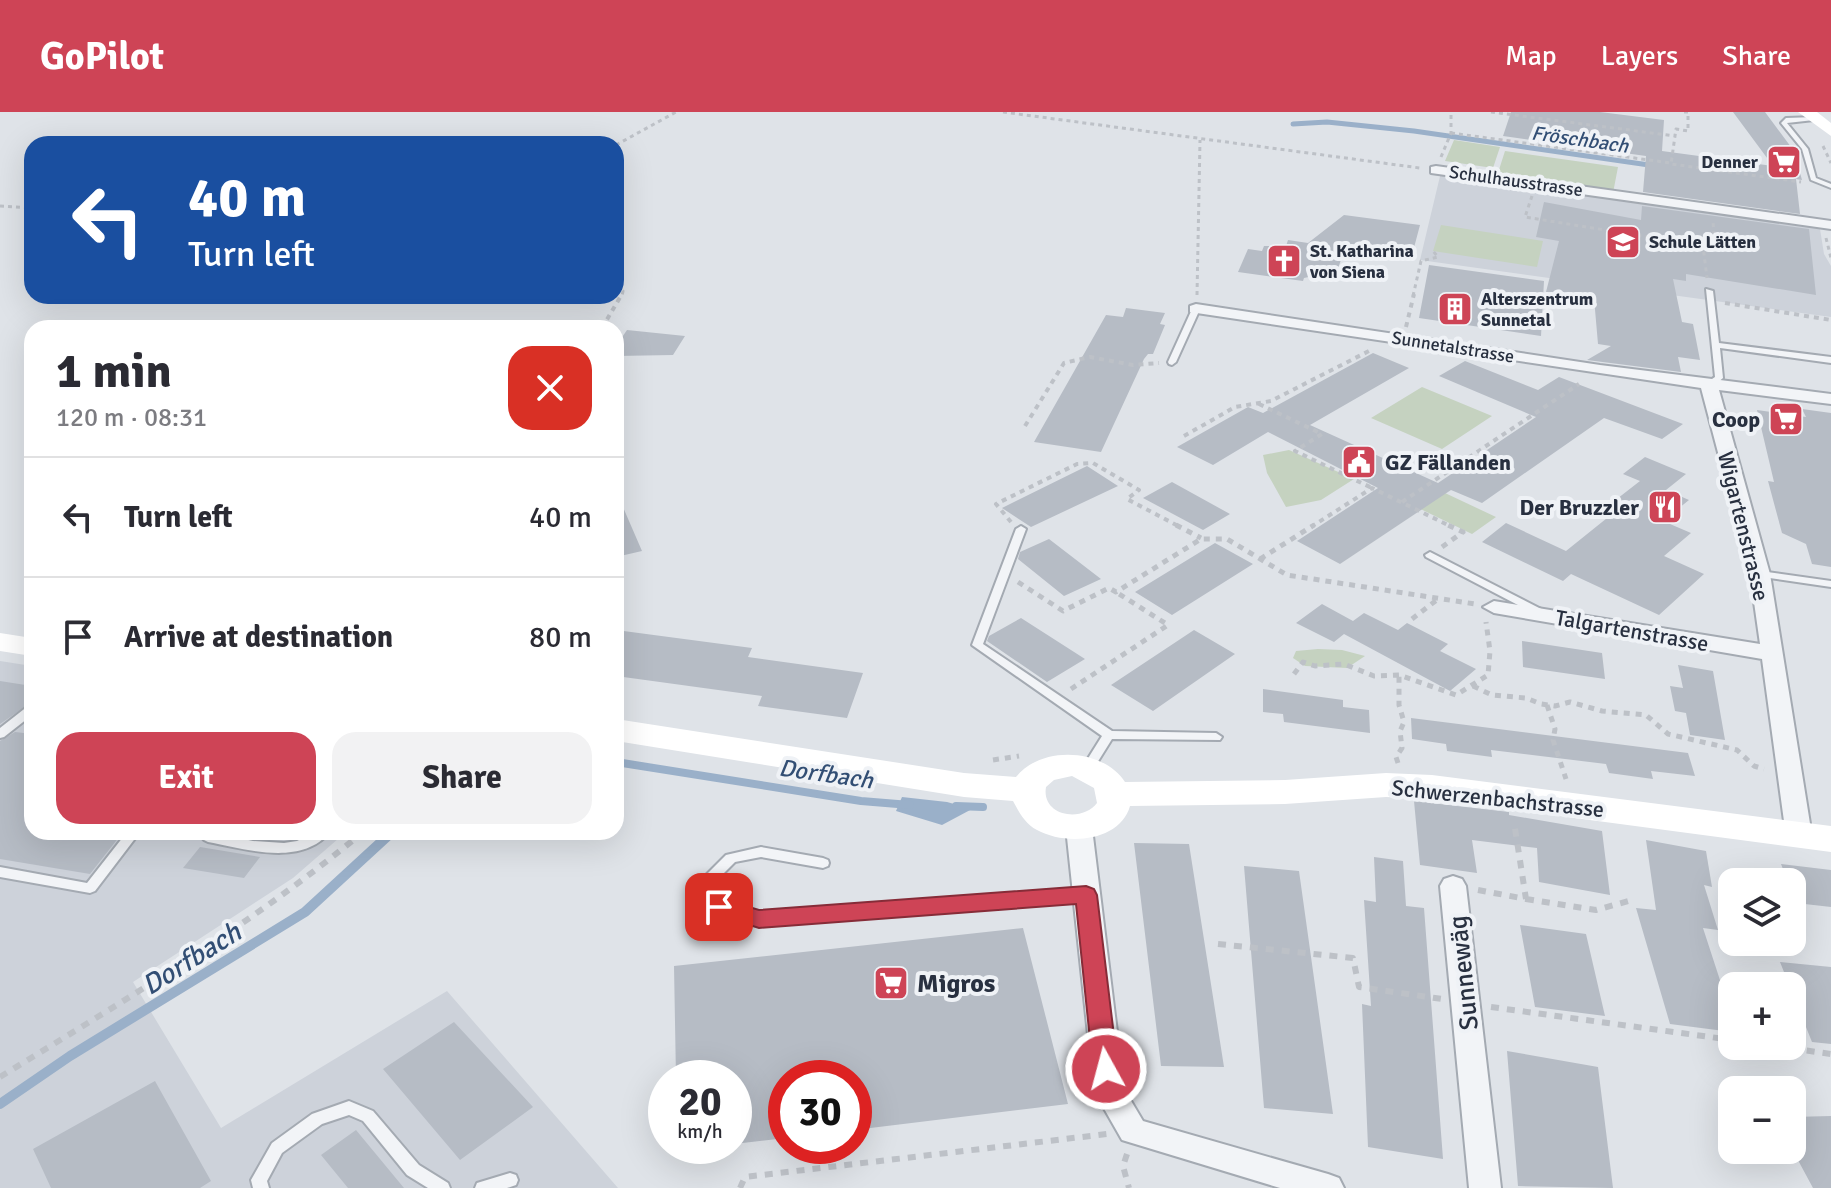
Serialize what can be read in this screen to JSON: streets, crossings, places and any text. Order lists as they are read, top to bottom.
{
  "streets": {
    "main road": ["Schwerzenbachstrasse"],
    "street": [
      "Schulhausstrasse",
      "Sunnetalstrasse",
      "Wigartenstrasse",
      "Talgartenstrasse",
      "Sunnewäg"
    ]
  },
  "crossings": [
    ["Sunnetalstrasse", "Wigartenstrasse"],
    ["Wigartenstrasse", "Talgartenstrasse"],
    ["Wigartenstrasse", "Schwerzenbachstrasse"]
  ],
  "water": ["Fröschbach", "Dorfbach"],
  "places": {
    "supermarket": ["Denner", "Coop", "Migros"],
    "school or university": ["Schule Lätten"],
    "church": ["St. Katharina von Siena"],
    "building": ["Alterszentrum Sunnetal"],
    "public building": ["GZ Fällanden"],
    "restaurant": ["Der Bruzzler"]
  },
  "page": {
    "header": "GoPilot",
    "nav": ["Map", "Layers", "Share"],
    "turn": ["40 m", "Turn left"],
    "heading": ["1 min", "120 m · 08:31"],
    "list": [
      {
        "name": "Turn left",
        "value": "40 m"
      },
      {
        "name": "Arrive at destination",
        "value": "80 m"
      }
    ],
    "buttons": ["Exit", "Share"],
    "map_buttons": ["+", "−"],
    "speed": "20 km/h",
    "limit": "30"
  }
}
